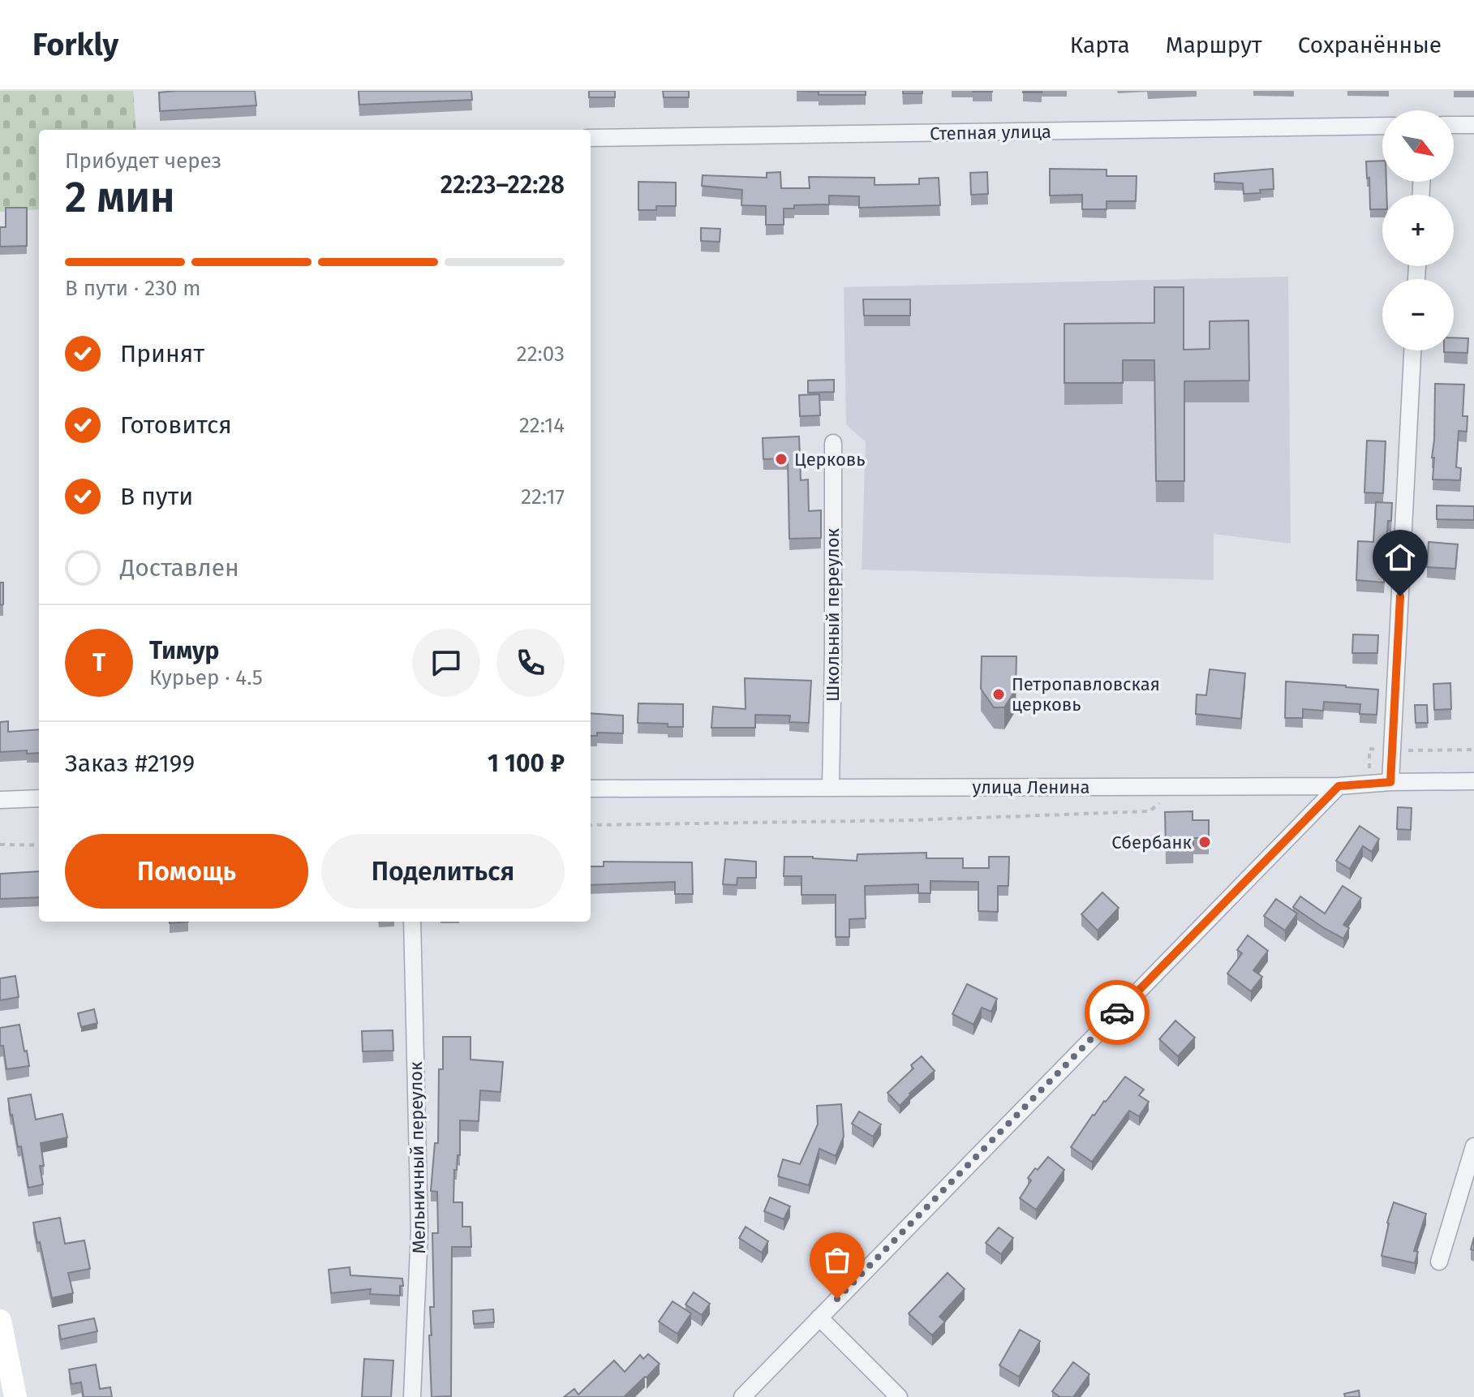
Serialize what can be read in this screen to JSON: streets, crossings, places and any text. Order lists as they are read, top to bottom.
{
  "streets": {
    "street": [
      "Степная улица",
      "Школьный переулок",
      "улица Ленина",
      "Мельничный переулок"
    ]
  },
  "crossings": [
    ["Школьный переулок", "улица Ленина"]
  ],
  "places": ["Церковь", "Петропавловская церковь", "Сбербанк"],
  "north": "bottom right",
  "page": {
    "header": "Forkly",
    "nav": ["Карта", "Маршрут", "Сохранённые"],
    "map_buttons": ["+", "−"],
    "heading": ["2 мин", "Прибудет через", "22:23–22:28"],
    "panel": [
      "Тимур",
      "Курьер · 4.5",
      "Заказ #2199",
      "1 100 ₽"
    ],
    "bar": "В пути · 230 m",
    "list": [
      ["Принят", "22:03"],
      ["Готовится", "22:14"],
      ["В пути", "22:17"],
      "Доставлен"
    ],
    "round": "Т",
    "buttons": ["Помощь", "Поделиться"]
  }
}
